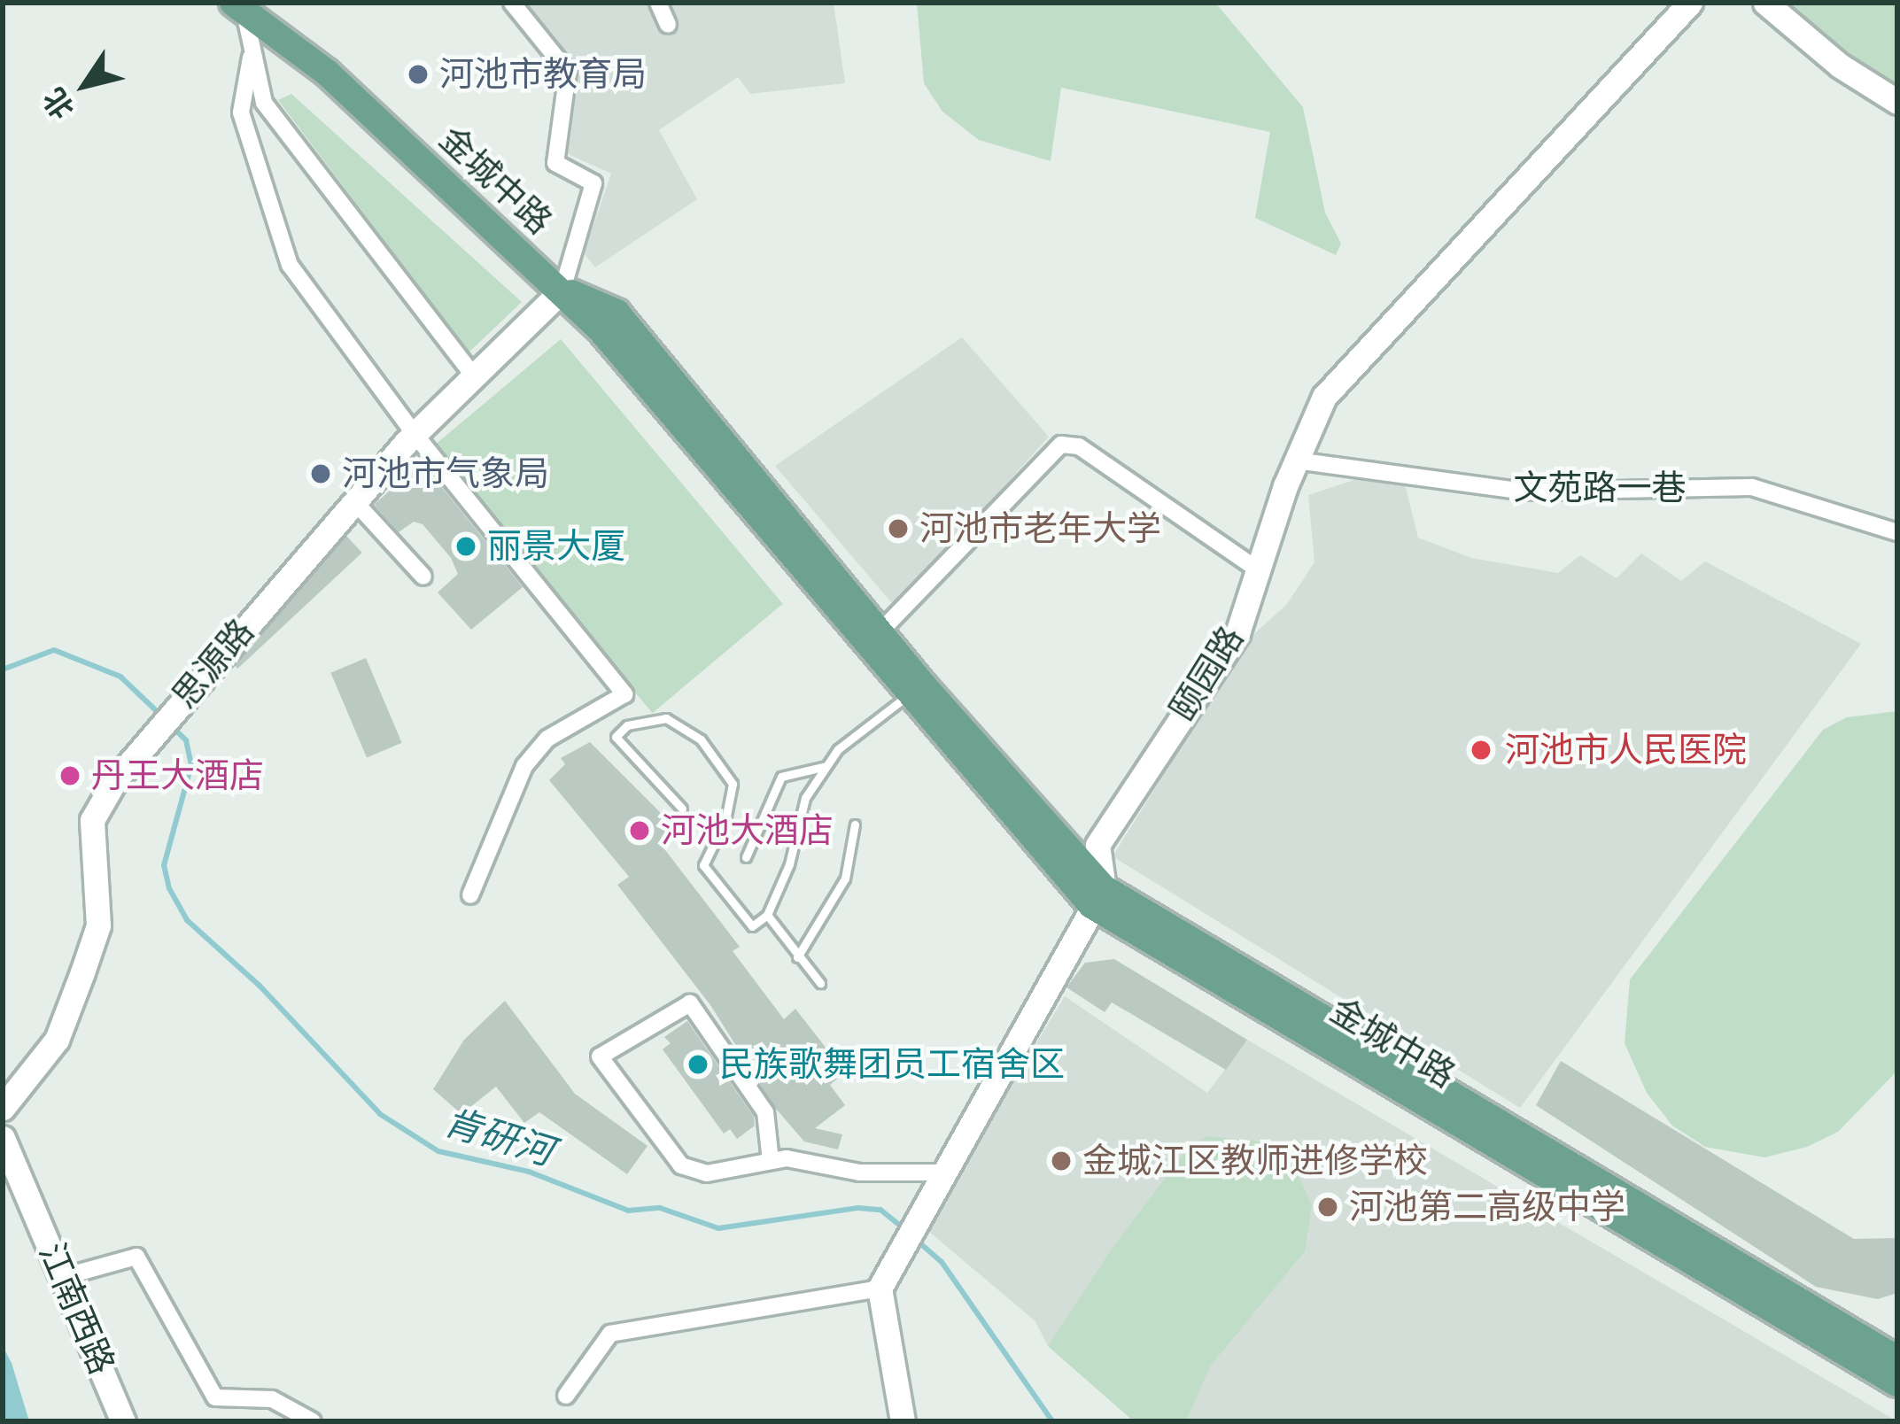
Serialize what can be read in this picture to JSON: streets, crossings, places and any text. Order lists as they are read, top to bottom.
{
  "streets": {
    "main road": ["金城中路"],
    "street": [
      "文苑路一巷",
      "思源路",
      "颐园路",
      "江南西路"
    ]
  },
  "crossings": [
    ["金城中路", "思源路"],
    ["金城中路", "颐园路"],
    ["文苑路一巷", "颐园路"]
  ],
  "water": ["肯研河"],
  "places": [
    "河池市教育局",
    "河池市气象局",
    "河池市老年大学",
    "丽景大厦",
    "河池市人民医院",
    "丹王大酒店",
    "河池大酒店",
    "民族歌舞团员工宿舍区",
    "金城江区教师进修学校",
    "河池第二高级中学"
  ],
  "north": "bottom left"
}
